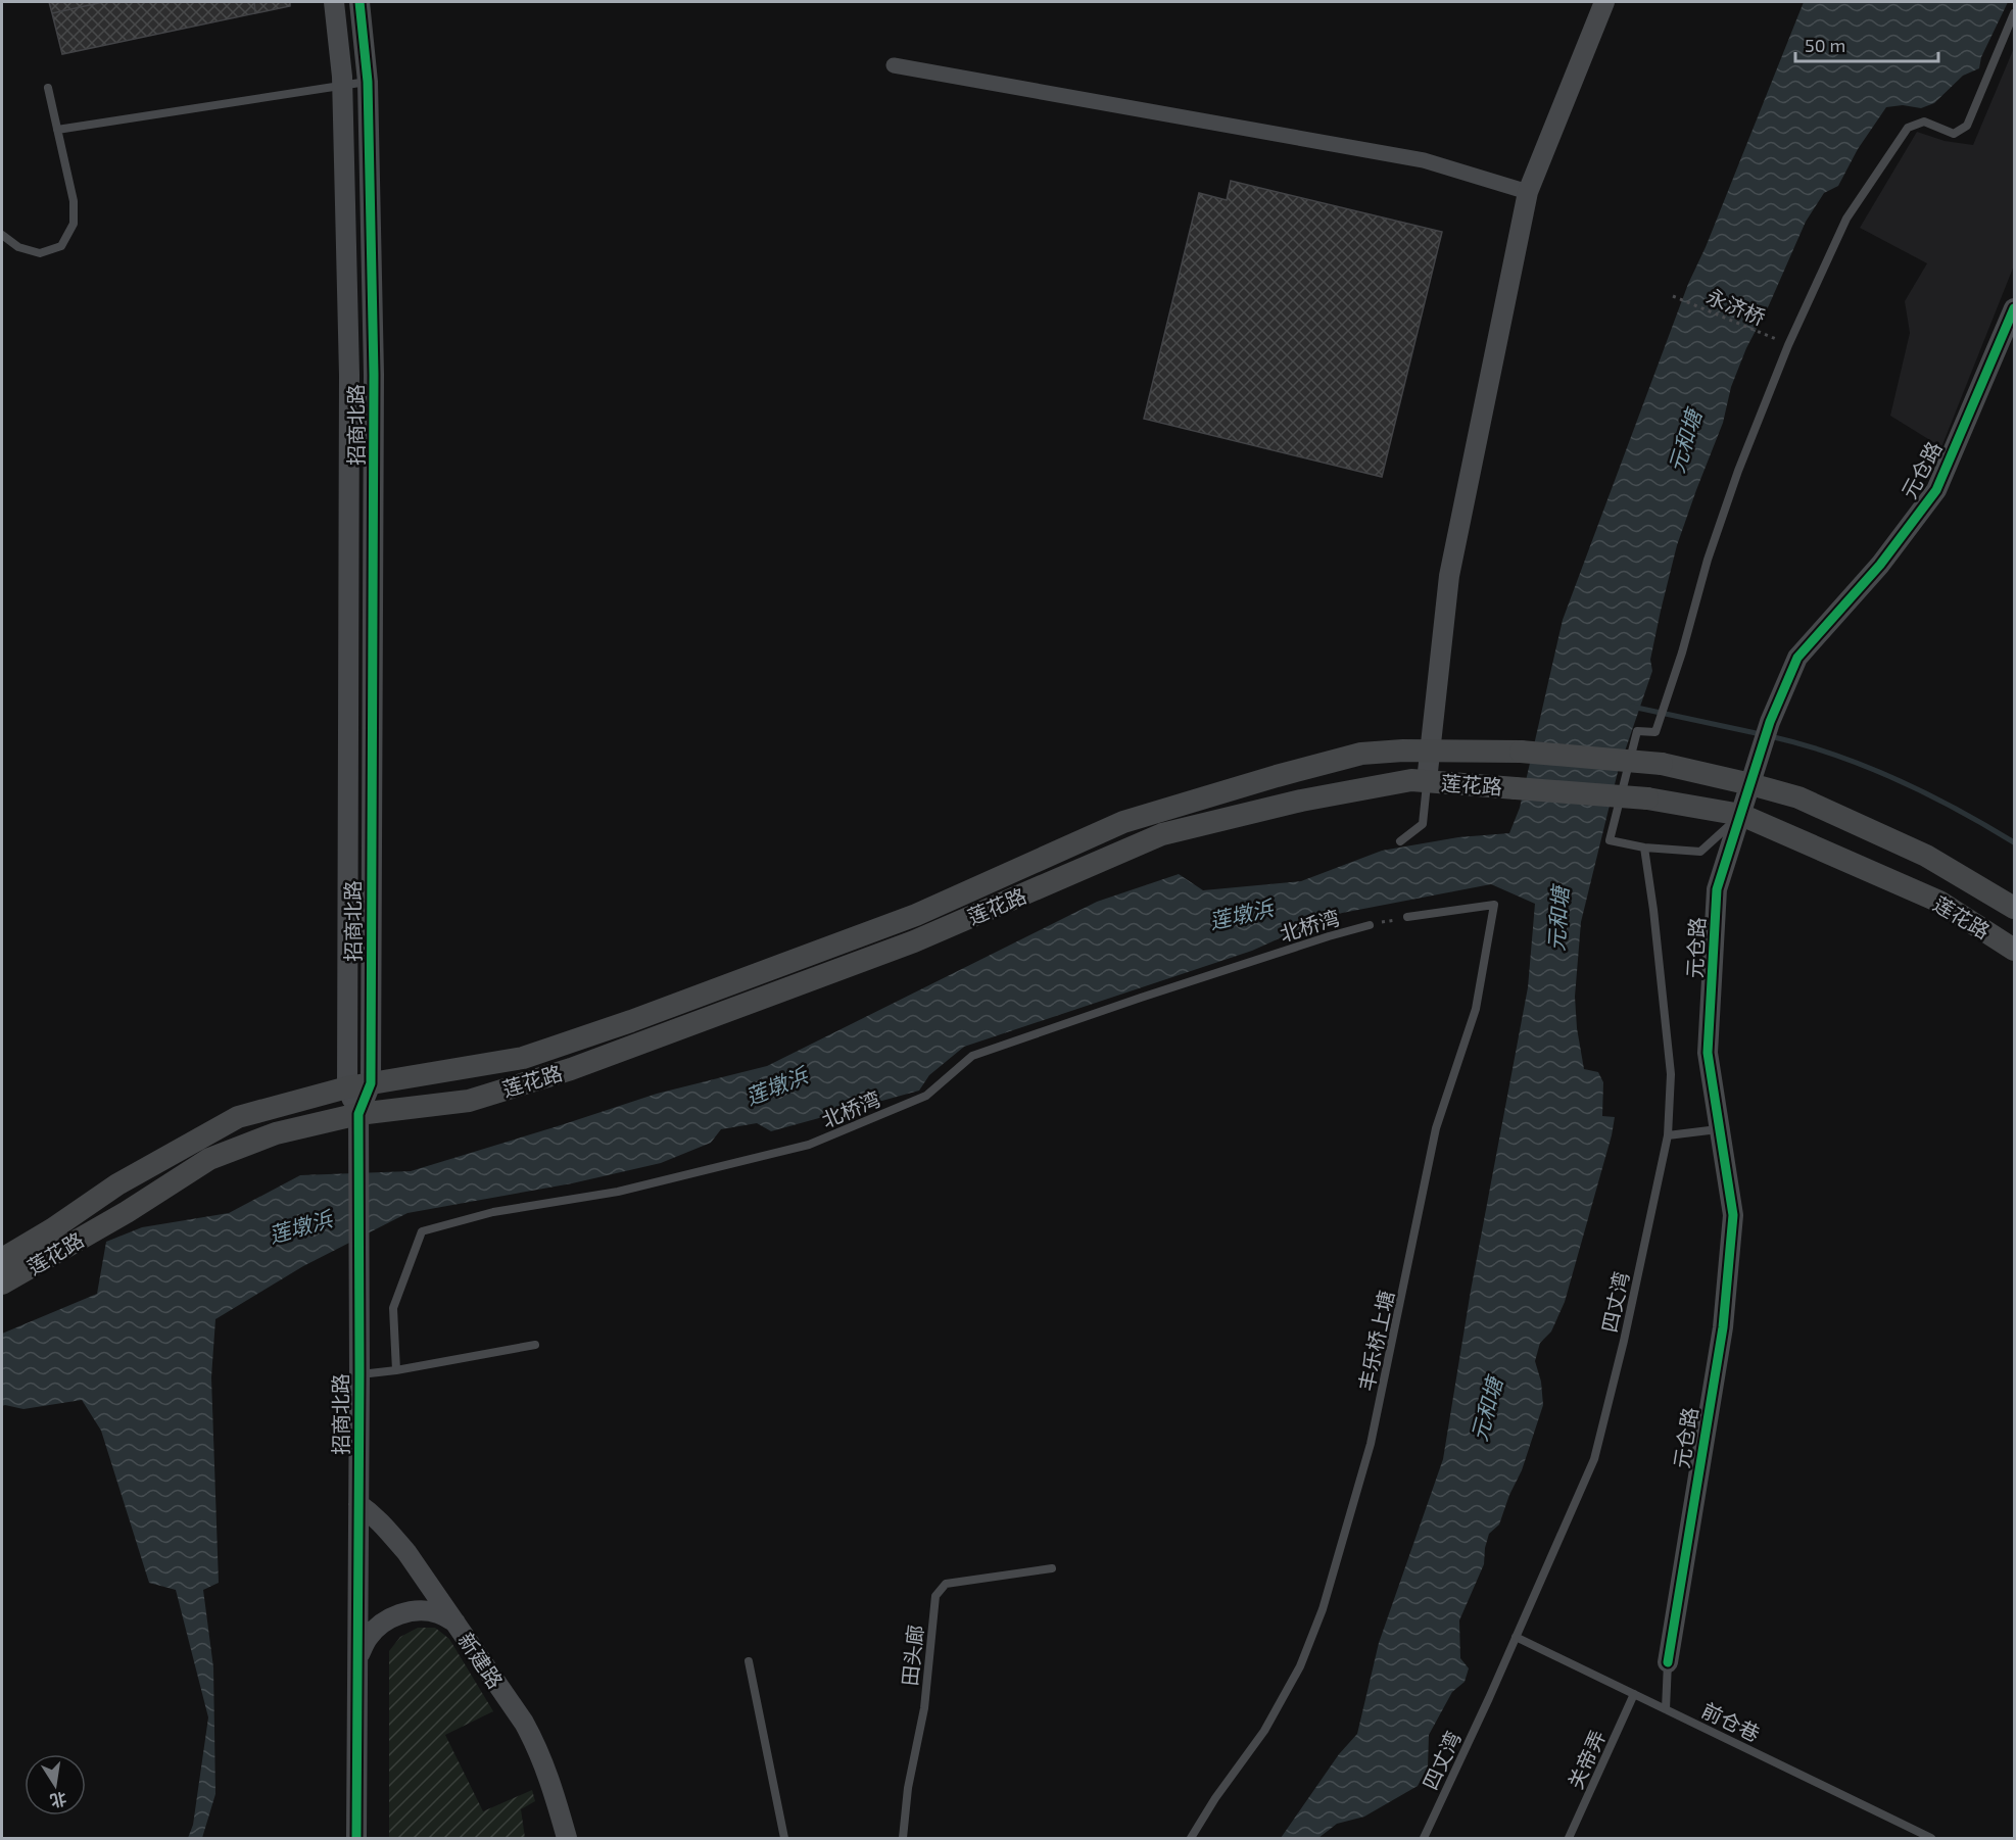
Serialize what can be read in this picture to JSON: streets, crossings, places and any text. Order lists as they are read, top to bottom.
{
  "streets": {
    "main road": ["莲花路"],
    "street": ["招商北路", "元仓路", "新建路"],
    "lane": [
      "北桥湾",
      "四丈湾",
      "丰乐桥上塘",
      "田头廊",
      "前仓巷",
      "关帝弄"
    ],
    "path": ["永济桥"]
  },
  "crossings": [
    ["招商北路", "莲花路"],
    ["招商北路", "新建路"],
    ["元仓路", "莲花路"],
    ["元仓路", "前仓巷"],
    ["北桥湾", "丰乐桥上塘"],
    ["四丈湾", "前仓巷"],
    ["前仓巷", "关帝弄"]
  ],
  "water": ["元和塘", "莲墩浜"],
  "scale_bar": "50 m",
  "north": "bottom"
}
